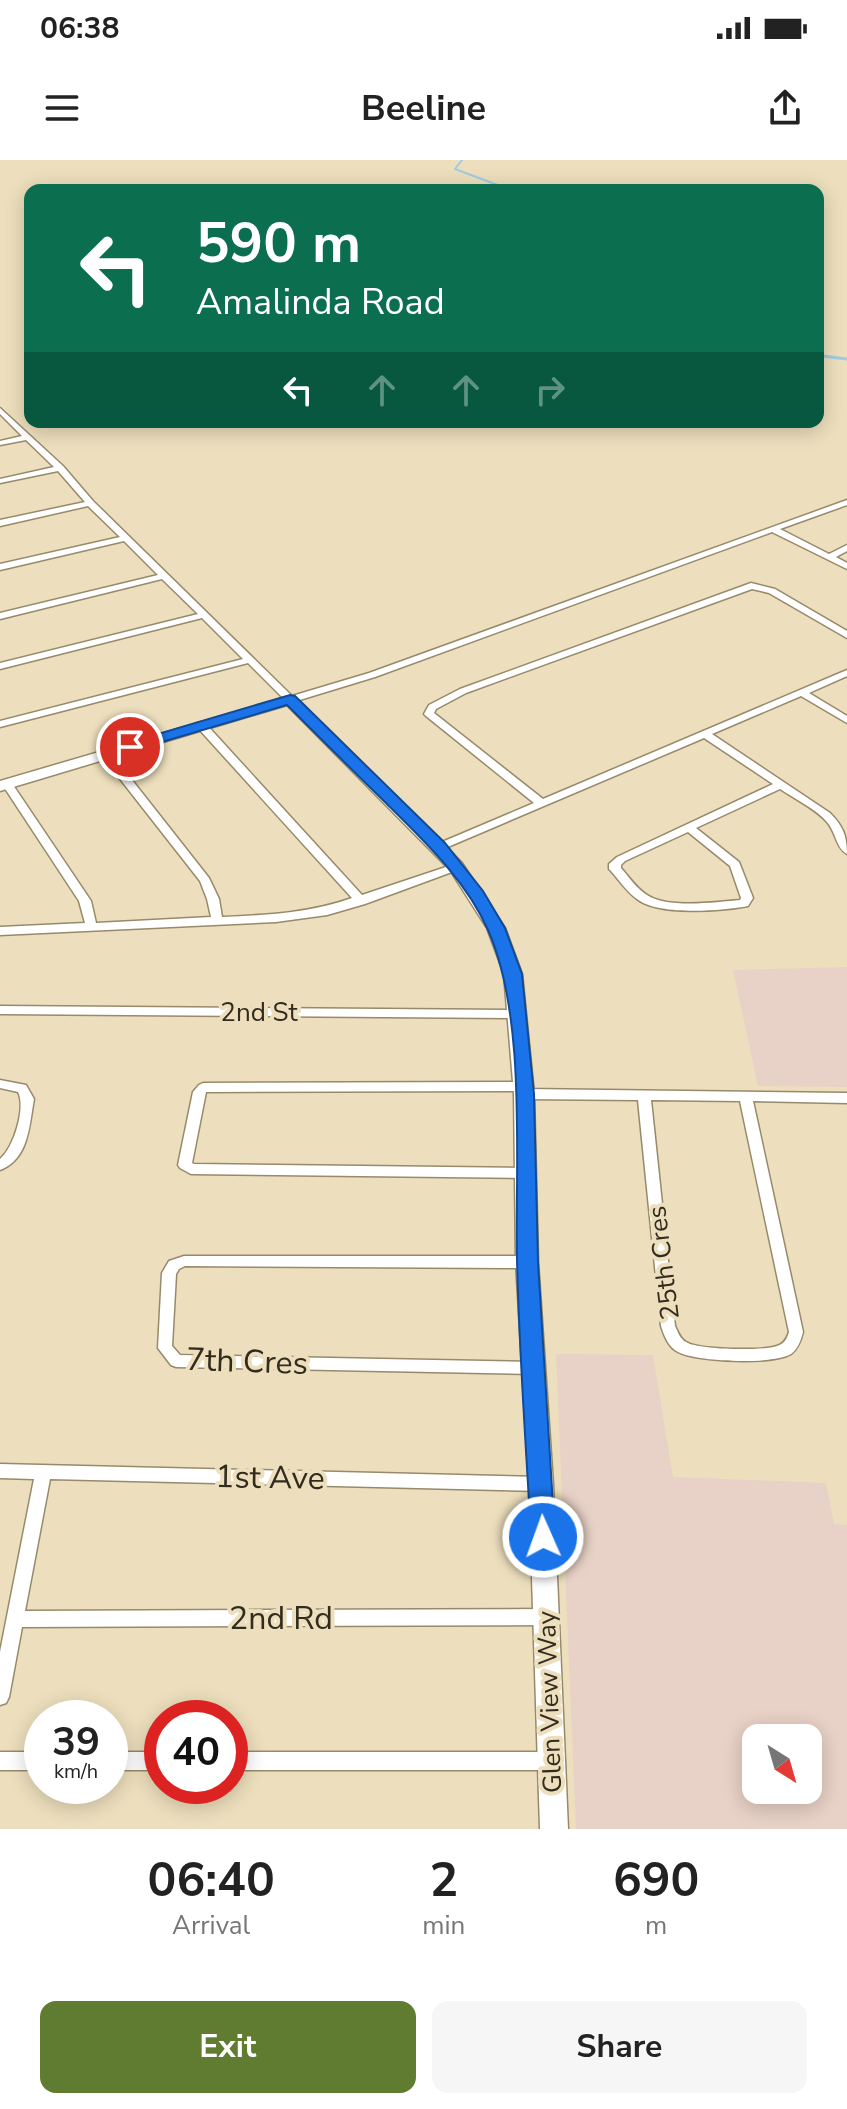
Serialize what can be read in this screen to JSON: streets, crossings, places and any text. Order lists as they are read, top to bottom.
{
  "streets": {
    "street": [
      "2nd St",
      "25th Cres",
      "7th Cres",
      "1st Ave",
      "2nd Rd",
      "Glen View Way"
    ]
  },
  "crossings": [
    ["2nd St", "Glen View Way"],
    ["7th Cres", "Glen View Way"],
    ["1st Ave", "Glen View Way"],
    ["2nd Rd", "Glen View Way"]
  ],
  "north": "bottom right",
  "page": {
    "status": "06:38",
    "header": "Beeline",
    "turn": ["590 m", "Amalinda Road"],
    "speed": "39 km/h",
    "limit": "40",
    "eta": [
      "06:40",
      "Arrival",
      "2",
      "min",
      "690",
      "m"
    ],
    "buttons": ["Exit", "Share"]
  }
}
